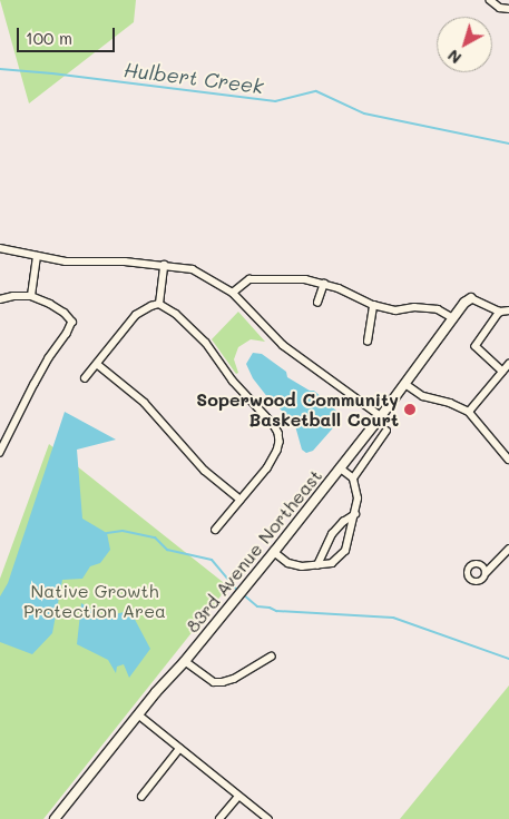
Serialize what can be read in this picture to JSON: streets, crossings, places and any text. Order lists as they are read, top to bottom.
{
  "streets": {
    "street": ["83rd Avenue Northeast"]
  },
  "water": ["Hulbert Creek"],
  "parks": ["Native Growth Protection Area"],
  "places": ["Soperwood Community Basketball Court"],
  "scale_bar": "100 m",
  "north": "bottom left"
}
